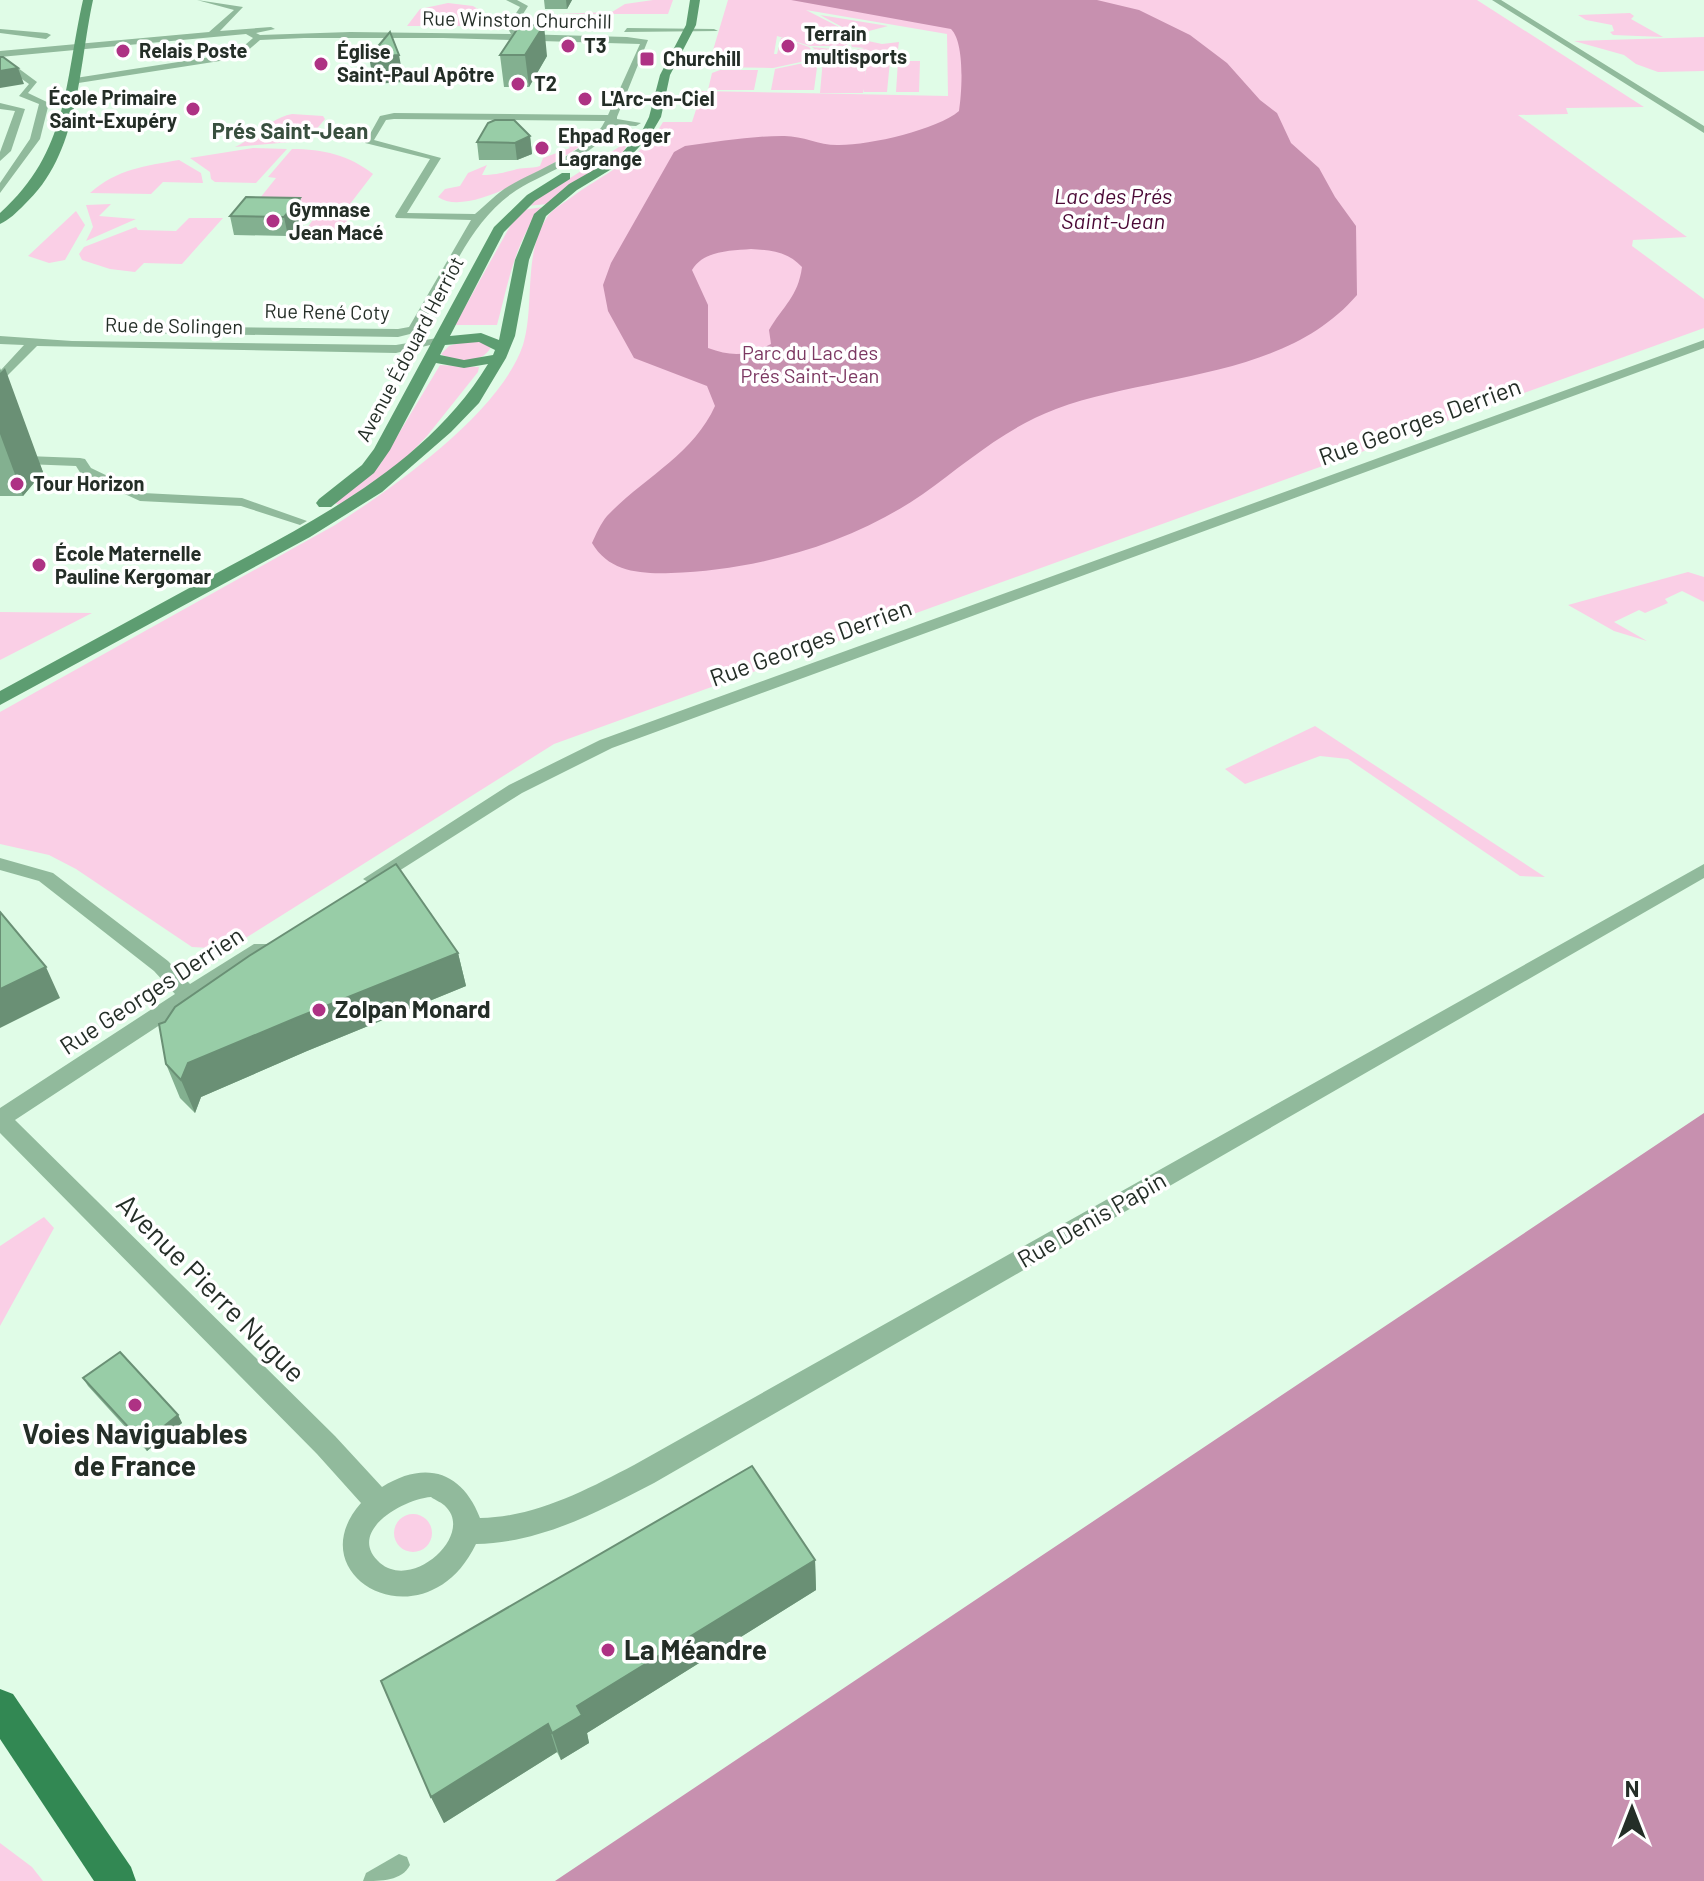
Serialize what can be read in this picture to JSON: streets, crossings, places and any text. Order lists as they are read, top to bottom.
{
  "streets": {
    "main road": ["Avenue Édouard Herriot"],
    "street": [
      "Rue Winston Churchill",
      "Rue René Coty",
      "Rue de Solingen",
      "Rue Georges Derrien",
      "Rue Denis Papin",
      "Avenue Pierre Nugue"
    ]
  },
  "crossings": [
    ["Rue Winston Churchill", "Rue René Coty"],
    ["Rue de Solingen", "Avenue Édouard Herriot"],
    ["Rue Georges Derrien", "Avenue Pierre Nugue"],
    ["Rue Denis Papin", "Avenue Pierre Nugue"]
  ],
  "districts": ["Prés Saint-Jean"],
  "water": ["Lac des Prés Saint-Jean"],
  "parks": ["Parc du Lac des Prés Saint-Jean"],
  "places": {
    "other": [
      "T3",
      "Terrain multisports",
      "Relais Poste",
      "Église Saint-Paul Apôtre",
      "T2",
      "L'Arc-en-Ciel",
      "École Primaire Saint-Exupéry",
      "Ehpad Roger Lagrange",
      "Gymnase Jean Macé",
      "Tour Horizon",
      "École Maternelle Pauline Kergomar",
      "Zolpan Monard",
      "Voies Naviguables de France",
      "La Méandre"
    ],
    "transit": ["Churchill"]
  },
  "north": "top"
}
